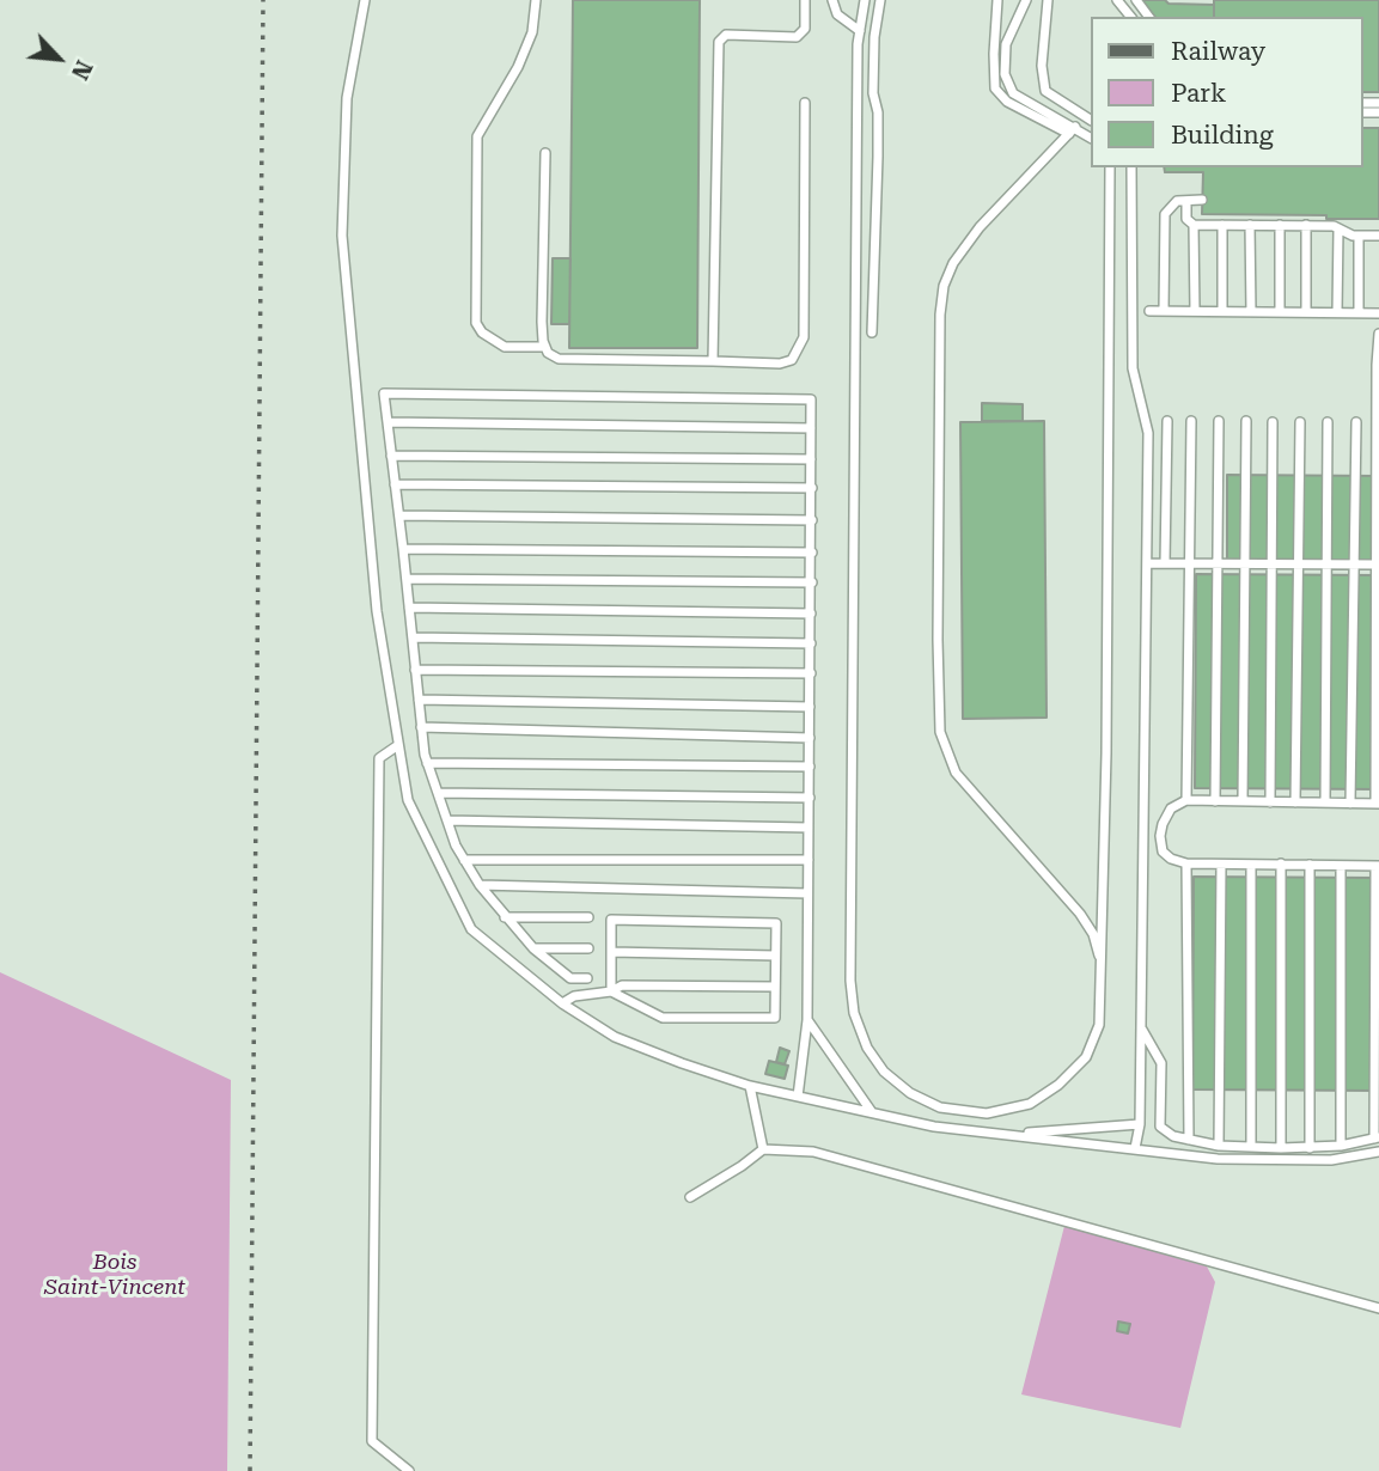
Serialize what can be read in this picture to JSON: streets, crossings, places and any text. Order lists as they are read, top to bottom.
{
  "parks": ["Bois Saint-Vincent"],
  "legend": ["Railway", "Park", "Building"],
  "north": "bottom right"
}
